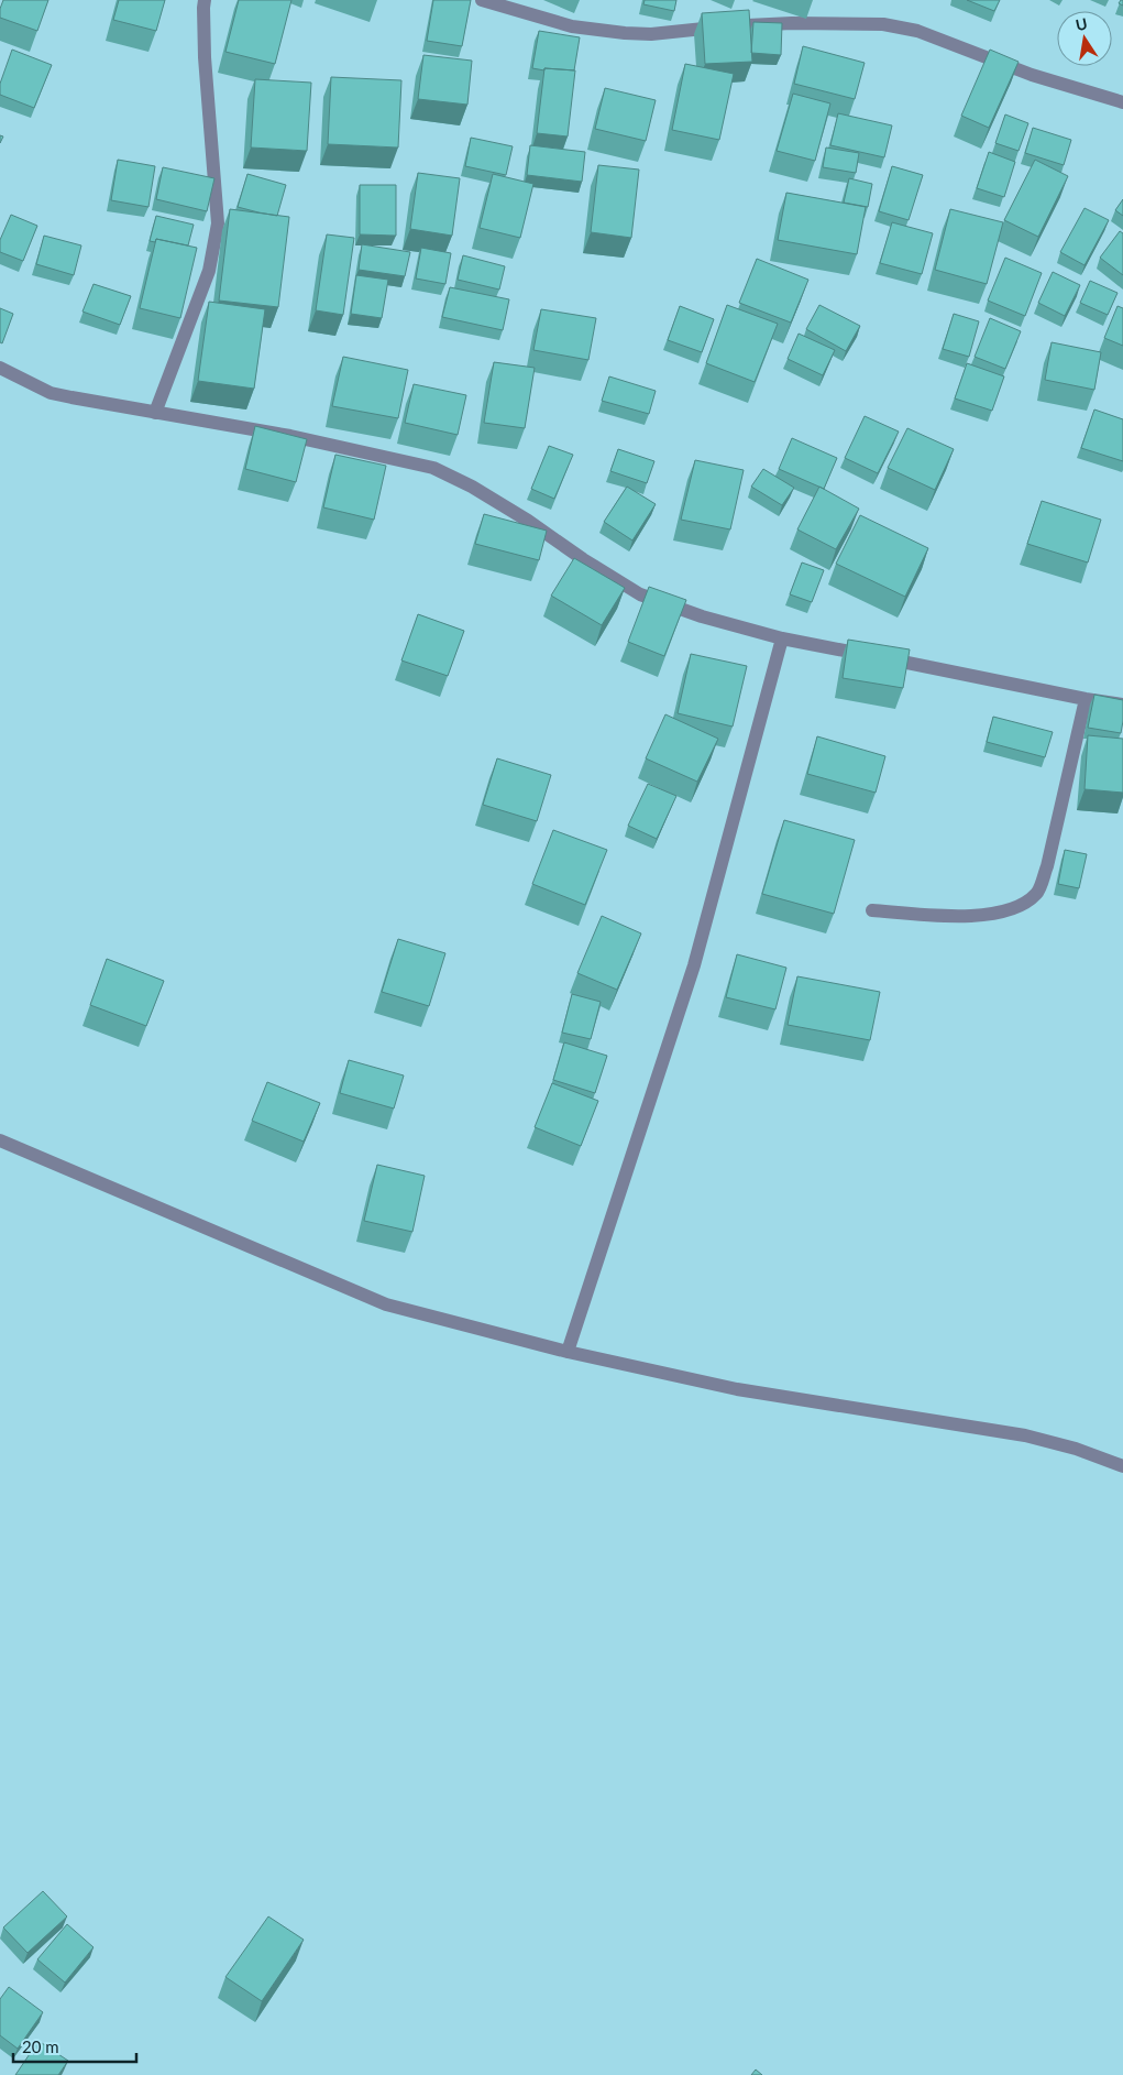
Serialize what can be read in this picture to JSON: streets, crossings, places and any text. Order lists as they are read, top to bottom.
{
  "scale_bar": "20 m",
  "north": "top"
}
